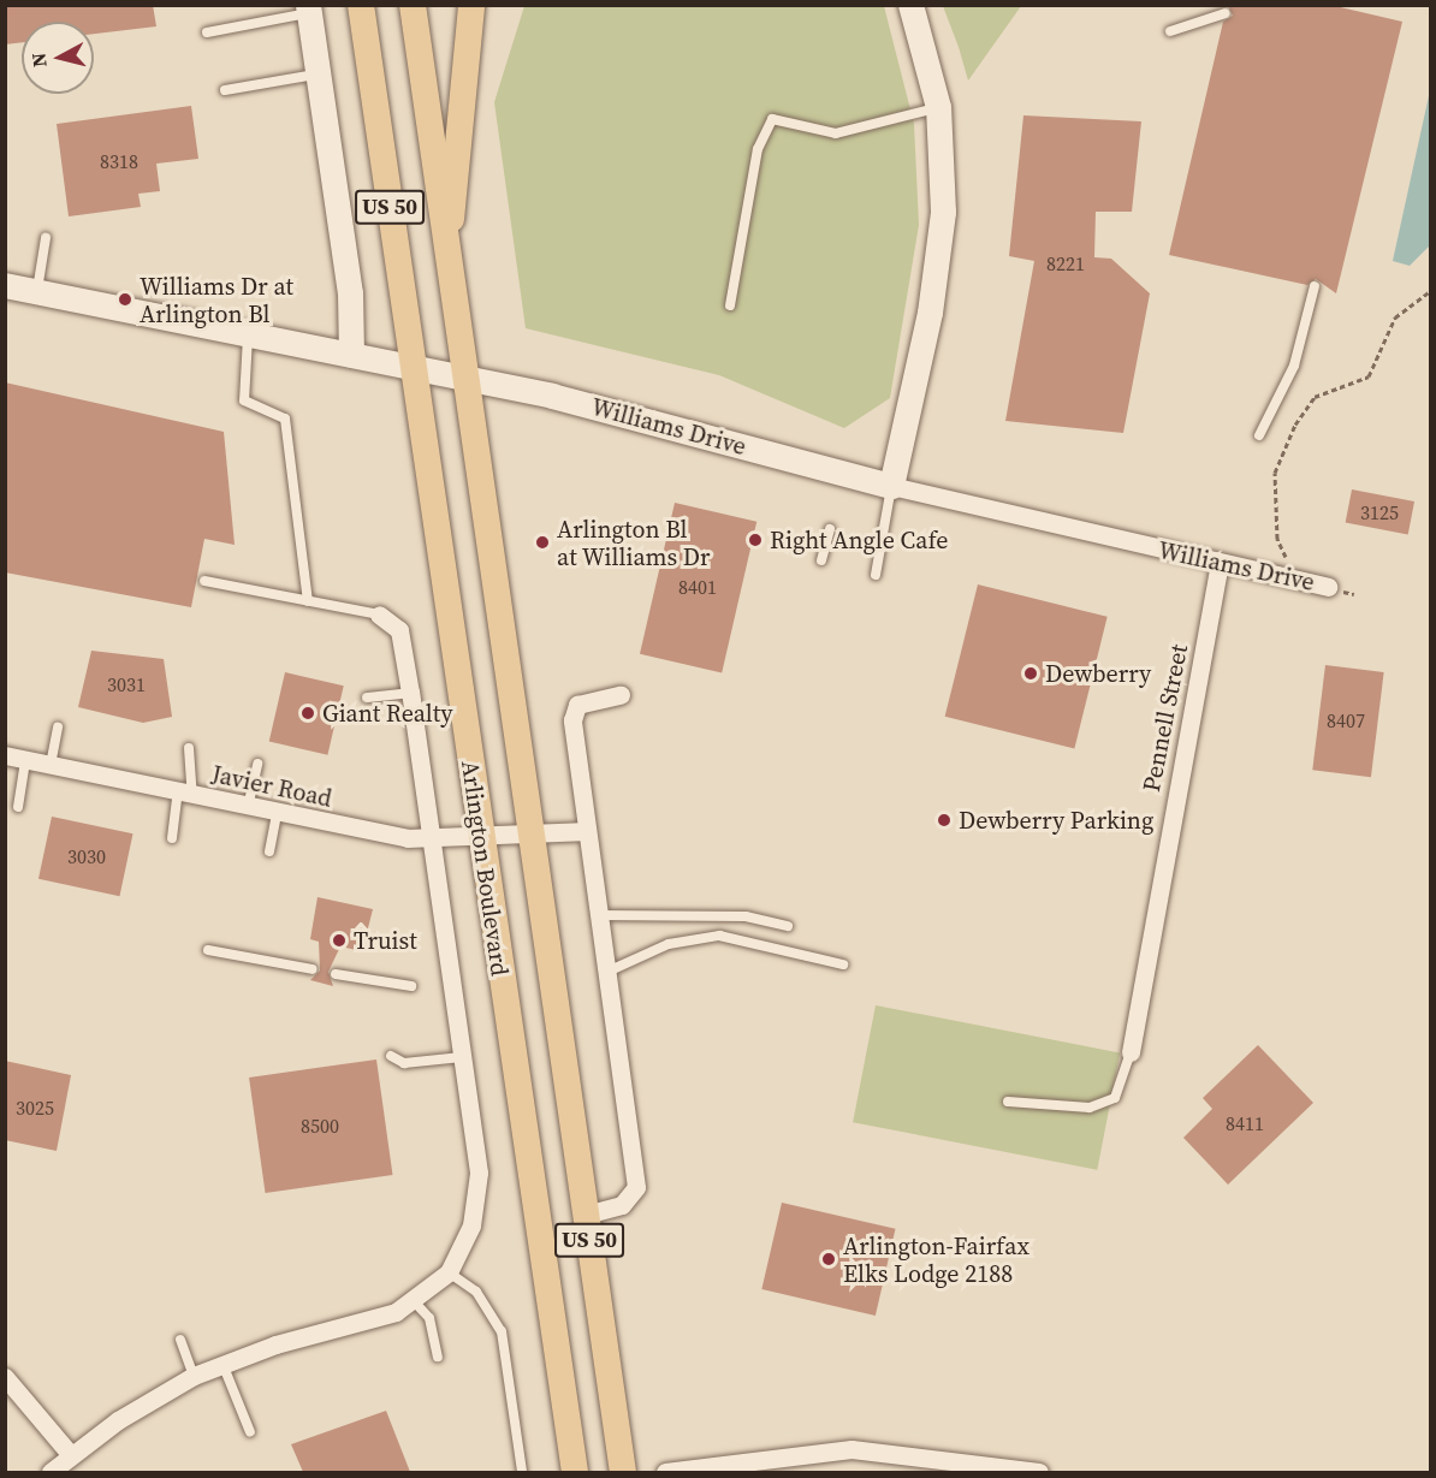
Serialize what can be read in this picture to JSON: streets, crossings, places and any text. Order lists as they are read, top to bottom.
{
  "streets": {
    "main road": ["US 50", "Arlington Boulevard"],
    "street": ["Williams Drive", "Pennell Street", "Javier Road"]
  },
  "crossings": [
    ["US 50", "Williams Drive"],
    ["US 50", "Javier Road"],
    ["Williams Drive", "Pennell Street"],
    ["Williams Drive", "Arlington Boulevard"],
    ["Javier Road", "Arlington Boulevard"]
  ],
  "places": [
    "Williams Dr at Arlington Bl",
    "Right Angle Cafe",
    "Arlington Bl at Williams Dr",
    "Dewberry",
    "Giant Realty",
    "Dewberry Parking",
    "Truist",
    "Arlington-Fairfax Elks Lodge 2188"
  ],
  "house_numbers": [
    "8318",
    "8221",
    "3125",
    "8401",
    "3031",
    "8407",
    "3030",
    "3025",
    "8411",
    "8500"
  ],
  "north": "left"
}
